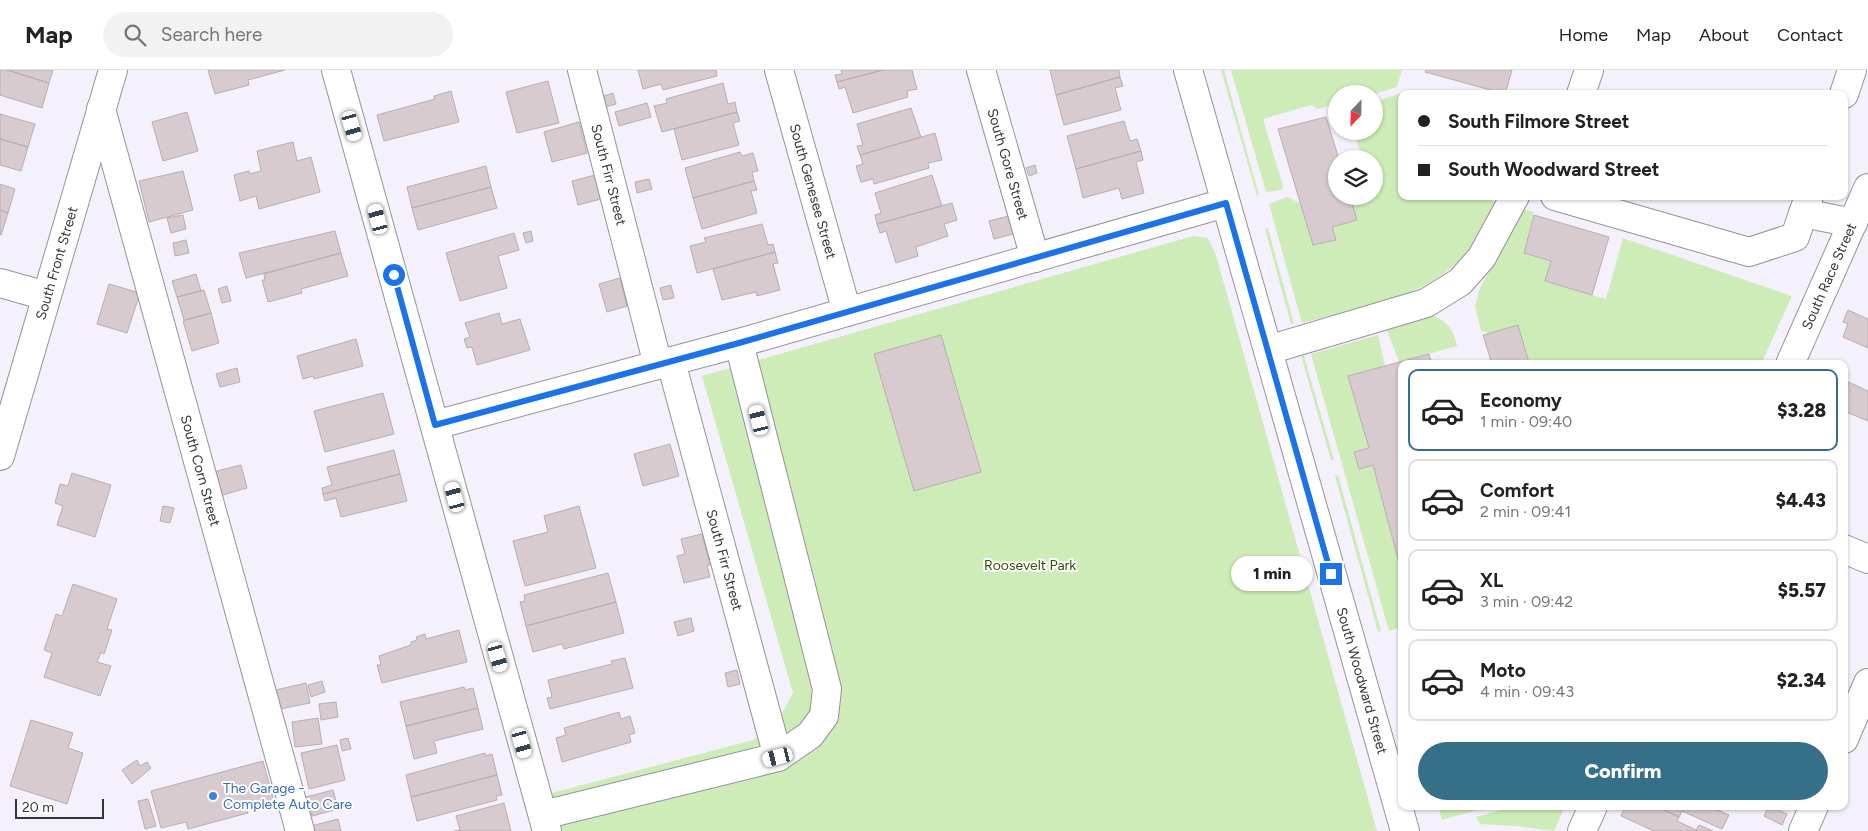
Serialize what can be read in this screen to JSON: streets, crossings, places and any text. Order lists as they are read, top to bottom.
{
  "streets": {
    "street": [
      "South Gore Street",
      "South Firr Street",
      "South Genesee Street",
      "South Front Street",
      "South Race Street",
      "South Corn Street",
      "South Woodward Street"
    ]
  },
  "crossings": [
    ["South Front Street", "South Corn Street"]
  ],
  "parks": ["Roosevelt Park"],
  "places": ["The Garage - Complete Auto Care"],
  "scale_bar": "20 m",
  "north": "bottom",
  "page": {
    "header": "Map",
    "search": "Search here",
    "nav": [
      "Home",
      "Map",
      "About",
      "Contact"
    ],
    "banner": ["South Filmore Street", "South Woodward Street"],
    "list": [
      {
        "name": "Economy",
        "note": "1 min · 09:40",
        "value": "$3.28"
      },
      {
        "name": "Comfort",
        "note": "2 min · 09:41",
        "value": "$4.43"
      },
      {
        "name": "XL",
        "note": "3 min · 09:42",
        "value": "$5.57"
      },
      {
        "name": "Moto",
        "note": "4 min · 09:43",
        "value": "$2.34"
      }
    ],
    "bubble": "1 min",
    "buttons": "Confirm",
    "scale": "20 m"
  }
}
